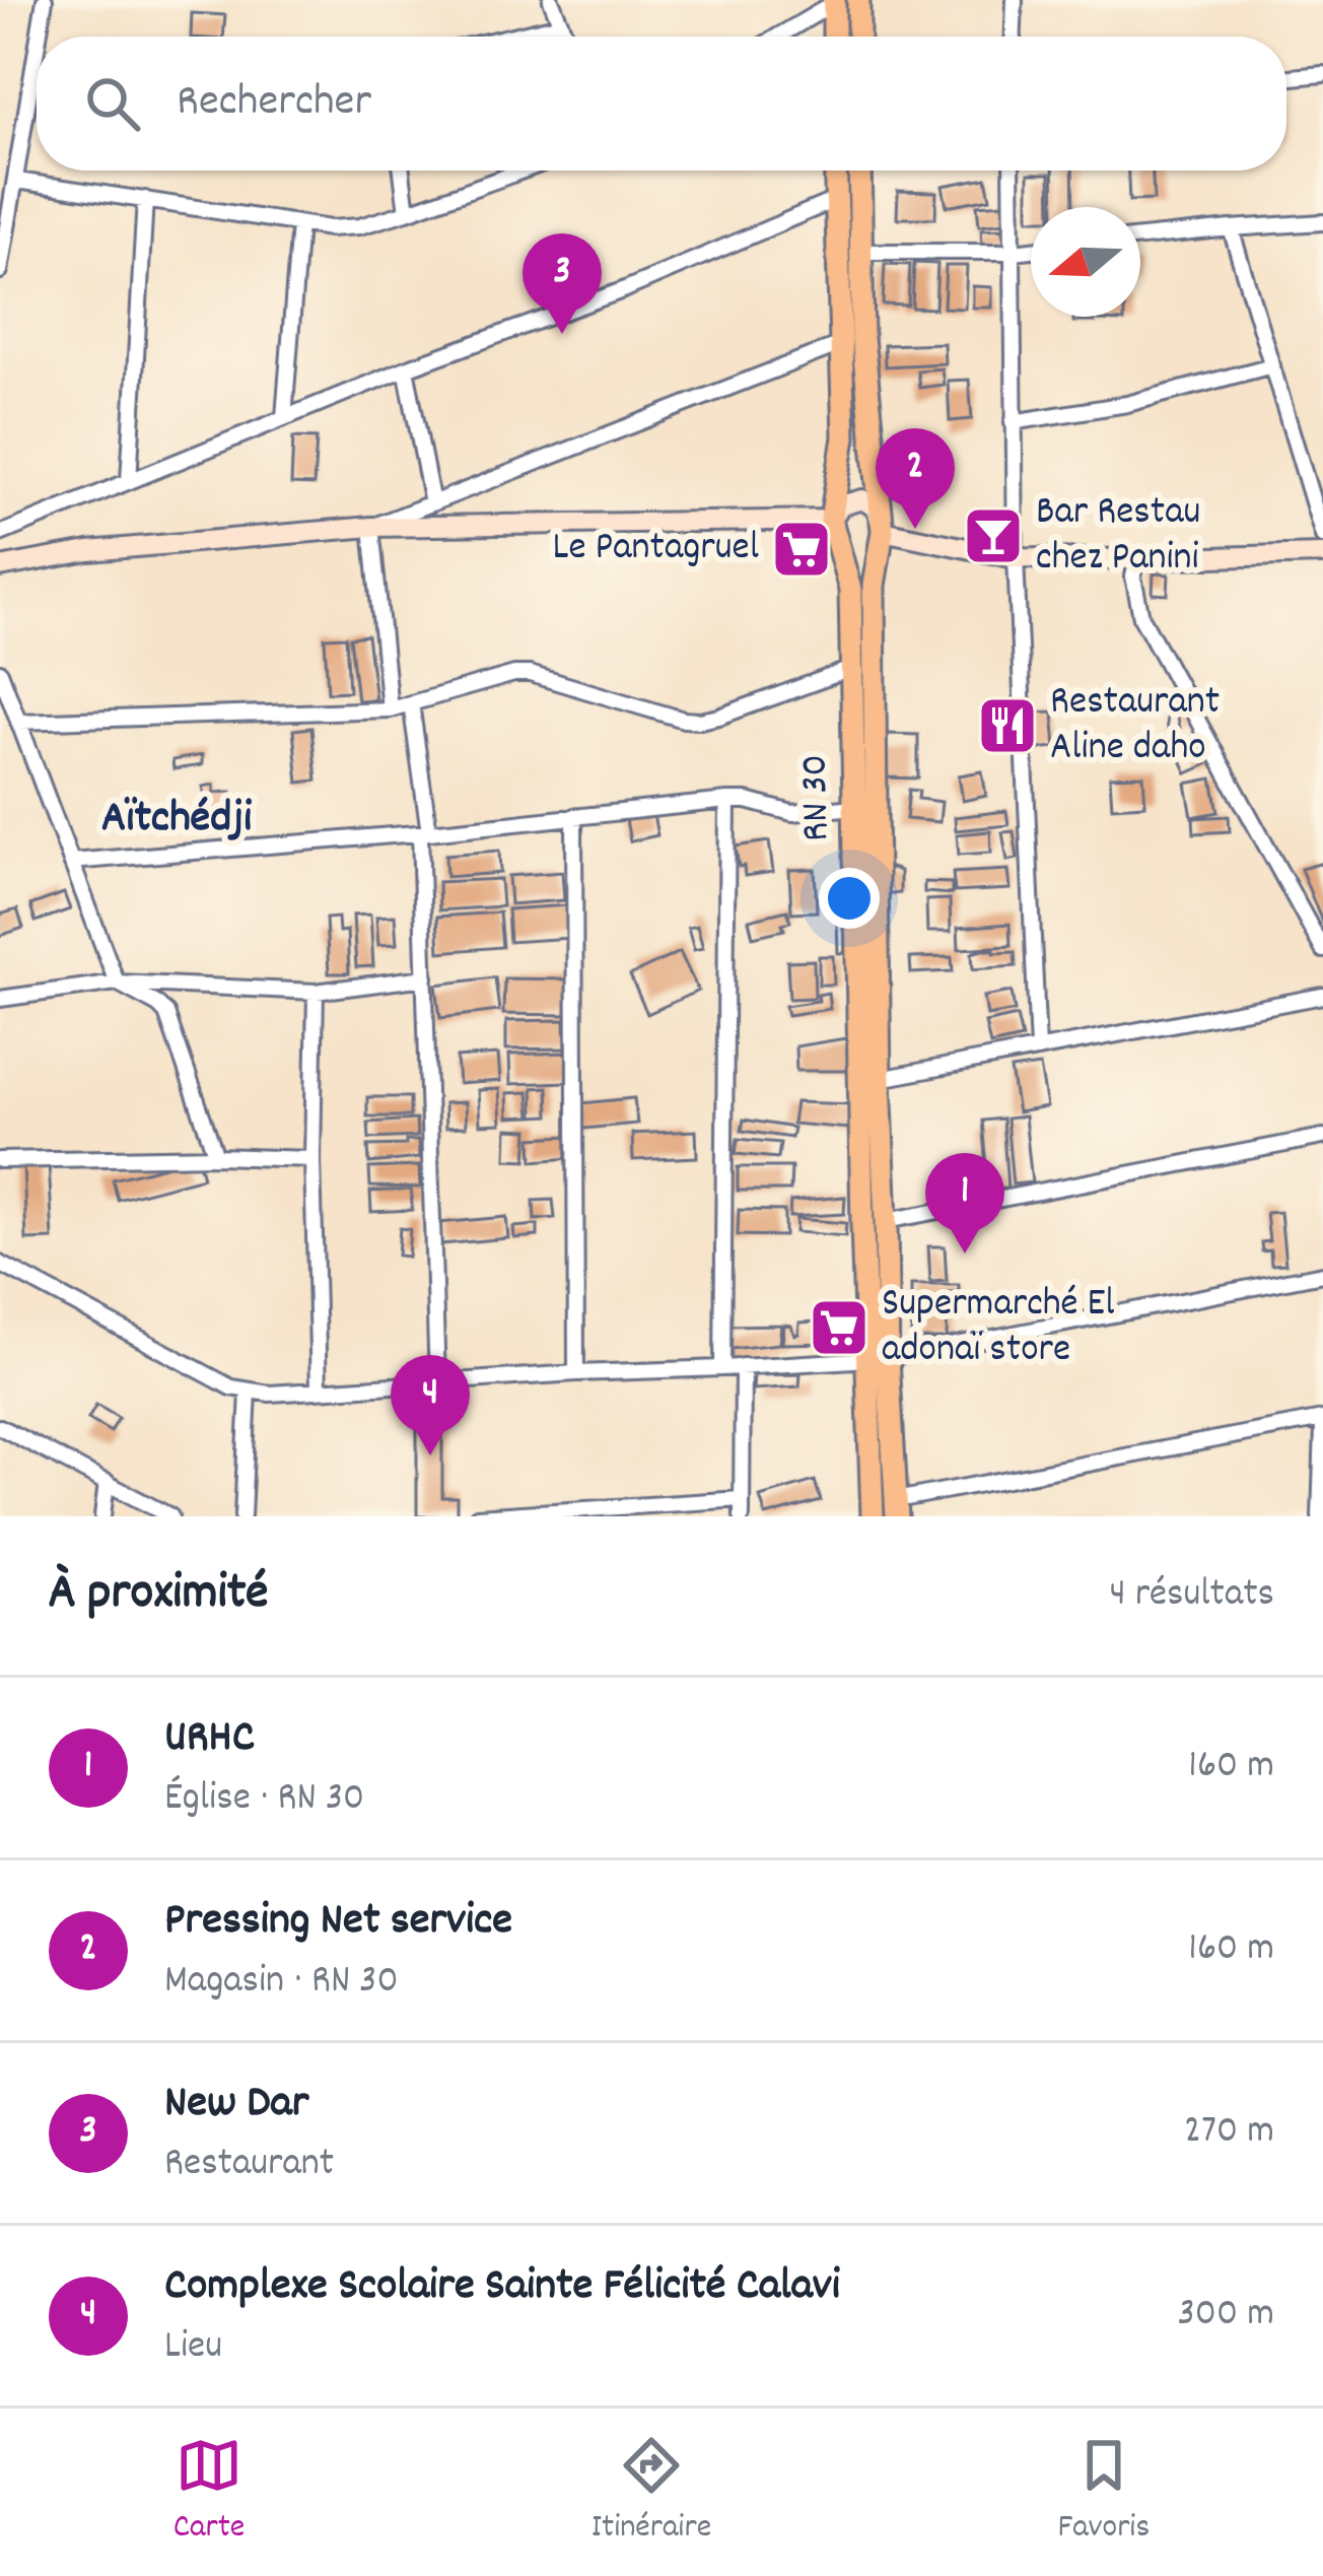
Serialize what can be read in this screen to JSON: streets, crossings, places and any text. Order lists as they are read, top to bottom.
{
  "streets": {
    "main road": ["RN 30"]
  },
  "districts": ["Aïtchédji"],
  "places": {
    "bar": ["Bar Restau chez Panini"],
    "supermarket": ["Le Pantagruel", "Supermarché El adonaï store"],
    "restaurant": ["Restaurant Aline daho"]
  },
  "north": "left",
  "page": {
    "search": "Rechercher",
    "pins": [
      "3",
      "2",
      "1",
      "4"
    ],
    "heading": ["À proximité", "4 résultats"],
    "list": [
      {
        "mark": "1",
        "name": "URHC",
        "note": "Église · RN 30",
        "value": "160 m"
      },
      {
        "mark": "2",
        "name": "Pressing Net service",
        "note": "Magasin · RN 30",
        "value": "160 m"
      },
      {
        "mark": "3",
        "name": "New Dar",
        "note": "Restaurant",
        "value": "270 m"
      },
      {
        "mark": "4",
        "name": "Complexe Scolaire Sainte Félicité Calavi",
        "note": "Lieu",
        "value": "300 m"
      }
    ],
    "nav": ["Carte", "Itinéraire", "Favoris"]
  }
}
